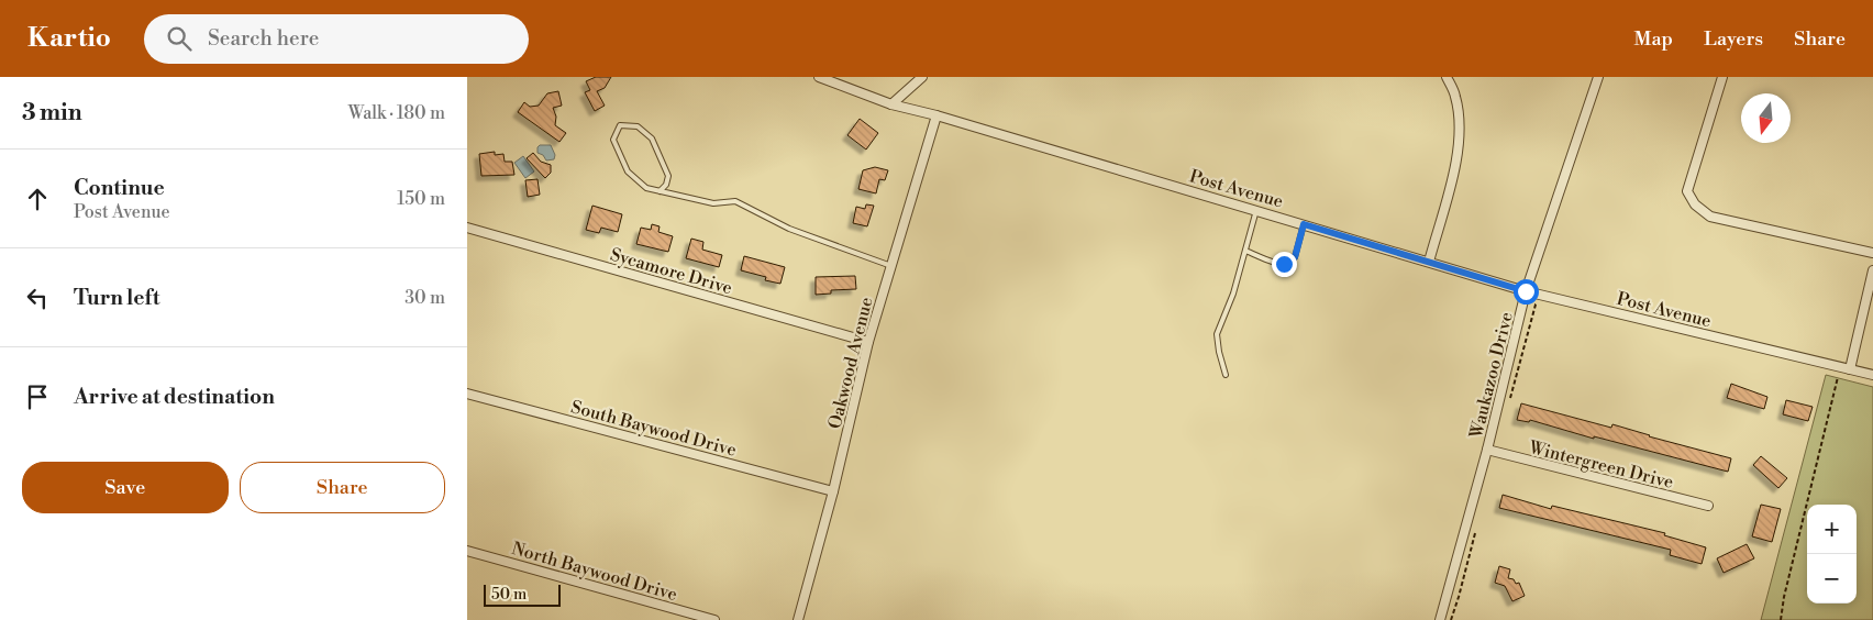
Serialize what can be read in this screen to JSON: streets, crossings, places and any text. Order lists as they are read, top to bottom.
{
  "streets": {
    "street": [
      "Post Avenue",
      "Sycamore Drive",
      "Oakwood Avenue",
      "Waukazoo Drive",
      "South Baywood Drive",
      "Wintergreen Drive",
      "North Baywood Drive"
    ]
  },
  "crossings": [
    ["Post Avenue", "Oakwood Avenue"],
    ["Post Avenue", "Waukazoo Drive"],
    ["Sycamore Drive", "Oakwood Avenue"],
    ["Oakwood Avenue", "South Baywood Drive"],
    ["Waukazoo Drive", "Wintergreen Drive"]
  ],
  "scale_bar": "50 m",
  "north": "bottom",
  "page": {
    "header": "Kartio",
    "search": "Search here",
    "nav": ["Map", "Layers", "Share"],
    "heading": ["3 min", "Walk · 180 m"],
    "list": [
      ["Continue", "Post Avenue", "150 m"],
      ["Turn left", "30 m"],
      "Arrive at destination"
    ],
    "buttons": ["Save", "Share"],
    "map_buttons": ["+", "−"],
    "scale": "50 m"
  }
}
